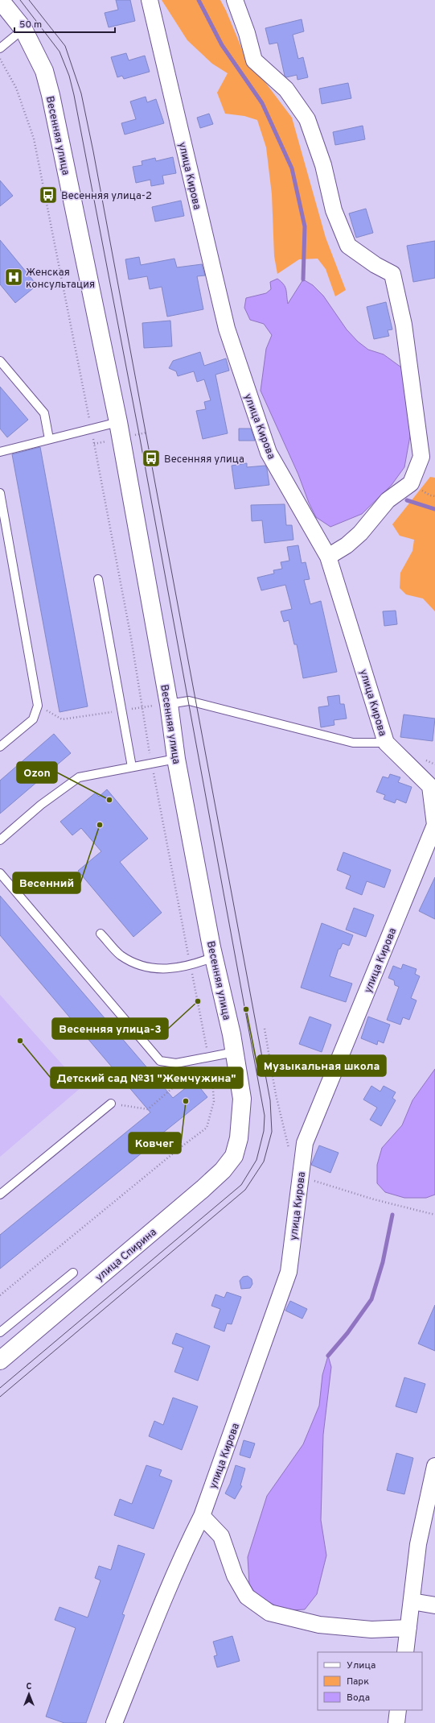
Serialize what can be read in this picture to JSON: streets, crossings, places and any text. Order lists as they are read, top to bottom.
{
  "streets": {
    "main road": ["Весенняя улица", "улица Спирина"],
    "street": ["улица Кирова"]
  },
  "crossings": [
    ["Весенняя улица", "улица Спирина"]
  ],
  "places": {
    "bus stop": ["Весенняя улица-2", "Весенняя улица"],
    "hospital": ["Женская консультация"],
    "other": [
      "Ozon",
      "Весенний",
      "Весенняя улица-3",
      "Музыкальная школа",
      "Детский сад №31 \"Жемчужина\"",
      "Ковчег"
    ]
  },
  "legend": ["Улица", "Парк", "Вода"],
  "scale_bar": "50 m",
  "north": "top"
}
